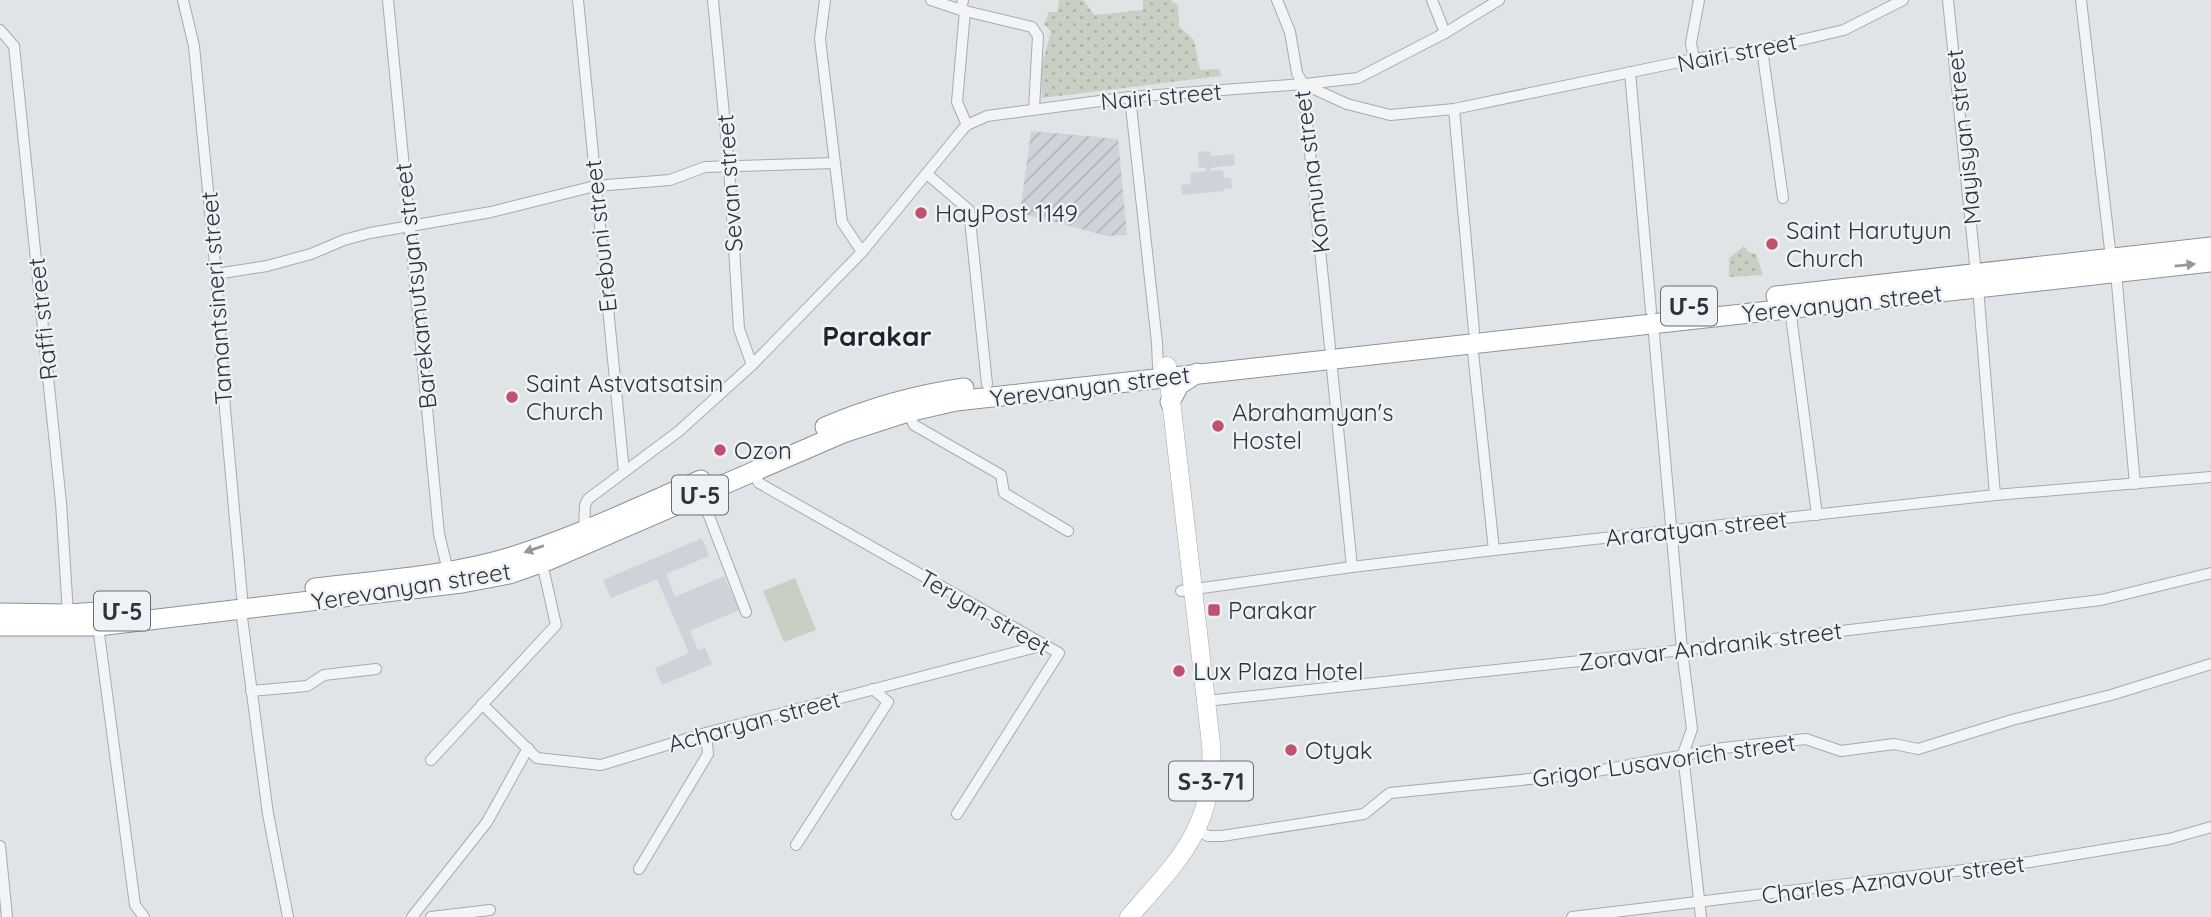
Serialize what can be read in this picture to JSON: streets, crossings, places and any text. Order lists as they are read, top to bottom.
{
  "streets": {
    "highway": ["Yerevanyan street", "Մ-5"],
    "main road": ["Տ-3-71"],
    "street": [
      "Nairi street",
      "Mayisyan street",
      "Komuna street",
      "Sevan street",
      "Erebuni street",
      "Barekamutsyan street",
      "Tamantsineri street",
      "Raffi street",
      "Araratyan street",
      "Teryan street",
      "Zoravar Andranik street",
      "Acharyan street",
      "Grigor Lusavorich street",
      "Charles Aznavour street"
    ]
  },
  "crossings": [
    ["Nairi street", "Komuna street"],
    ["Mayisyan street", "Yerevanyan street"],
    ["Mayisyan street", "Araratyan street"],
    ["Komuna street", "Yerevanyan street"],
    ["Komuna street", "Araratyan street"],
    ["Barekamutsyan street", "Yerevanyan street"],
    ["Tamantsineri street", "Yerevanyan street"],
    ["Yerevanyan street", "Raffi street"],
    ["Yerevanyan street", "Teryan street"],
    ["Yerevanyan street", "Տ-3-71"],
    ["Araratyan street", "Տ-3-71"],
    ["Teryan street", "Acharyan street"],
    ["Zoravar Andranik street", "Տ-3-71"],
    ["Grigor Lusavorich street", "Տ-3-71"]
  ],
  "districts": ["Parakar"],
  "places": {
    "other": [
      "HayPost 1149",
      "Saint Harutyun Church",
      "Saint Astvatsatsin Church",
      "Abrahamyan's Hostel",
      "Ozon",
      "Lux Plaza Hotel",
      "Otyak"
    ],
    "transit": ["Parakar"]
  }
}
